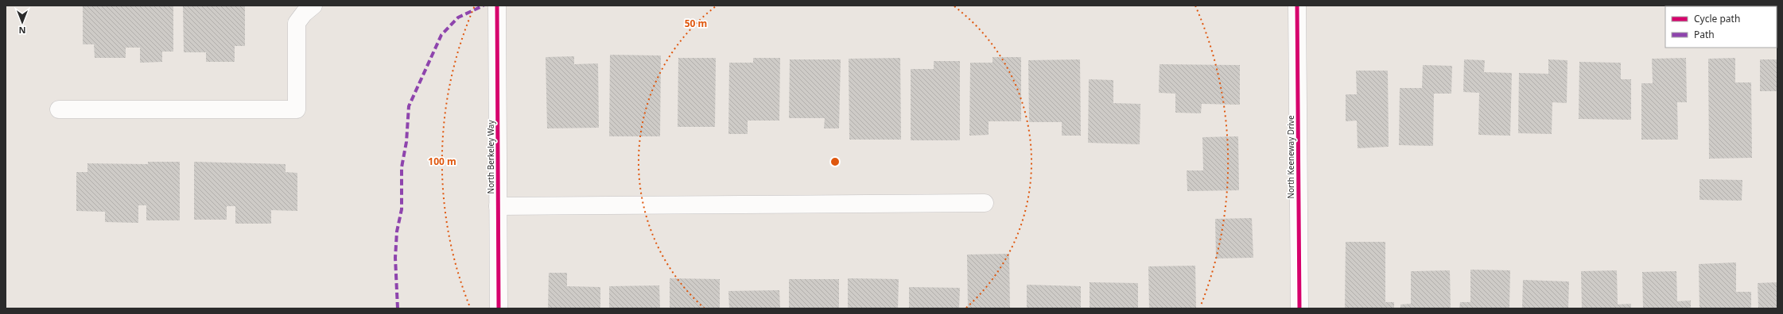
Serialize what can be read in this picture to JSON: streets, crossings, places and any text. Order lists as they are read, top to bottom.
{
  "streets": {
    "street": ["North Berkeley Way", "North Keeneway Drive"]
  },
  "legend": ["Cycle path", "Path"],
  "north": "bottom",
  "rings": ["50 m", "100 m"]
}
